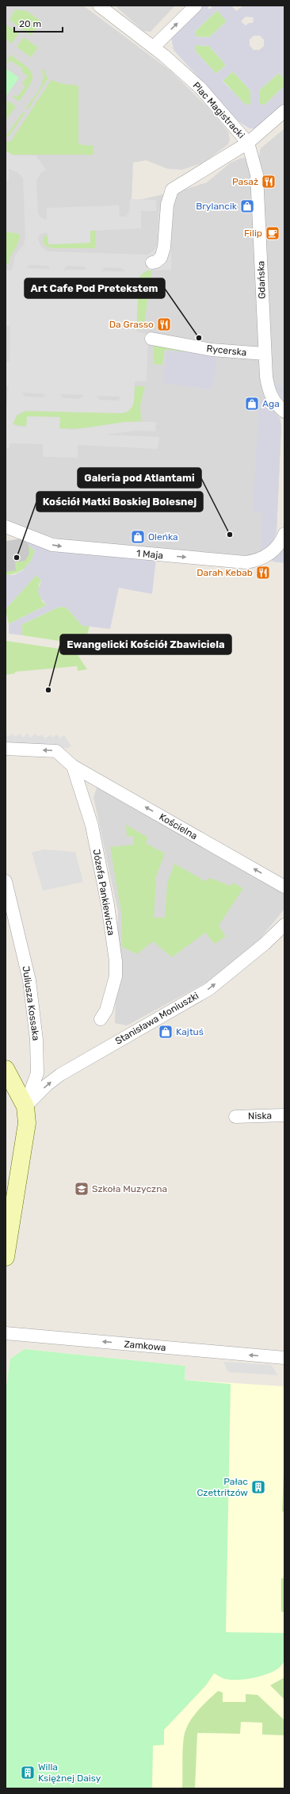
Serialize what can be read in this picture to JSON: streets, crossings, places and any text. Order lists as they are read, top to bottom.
{
  "streets": {
    "street": [
      "Plac Magistracki",
      "Gdańska",
      "Rycerska",
      "1 Maja",
      "Kościelna",
      "Józefa Pankiewicza",
      "Juliusza Kossaka",
      "Stanisława Moniuszki",
      "Niska",
      "Zamkowa"
    ]
  },
  "crossings": [
    ["Plac Magistracki", "Gdańska"],
    ["Gdańska", "Rycerska"],
    ["Kościelna", "Józefa Pankiewicza"],
    ["Juliusza Kossaka", "Stanisława Moniuszki"]
  ],
  "one_way": [
    "1 Maja",
    "Kościelna",
    "Stanisława Moniuszki",
    "Zamkowa"
  ],
  "places": {
    "restaurant": ["Pasaż", "Da Grasso", "Darah Kebab"],
    "shop": [
      "Brylancik",
      "Aga",
      "Oleńka",
      "Kajtuś"
    ],
    "cafe": ["Filip"],
    "other": [
      "Art Cafe Pod Pretekstem",
      "Galeria pod Atlantami",
      "Kościół Matki Boskiej Bolesnej",
      "Ewangelicki Kościół Zbawiciela"
    ],
    "school or university": ["Szkoła Muzyczna"],
    "building": ["Pałac Czettritzów", "Willa Księżnej Daisy"]
  },
  "scale_bar": "20 m"
}
